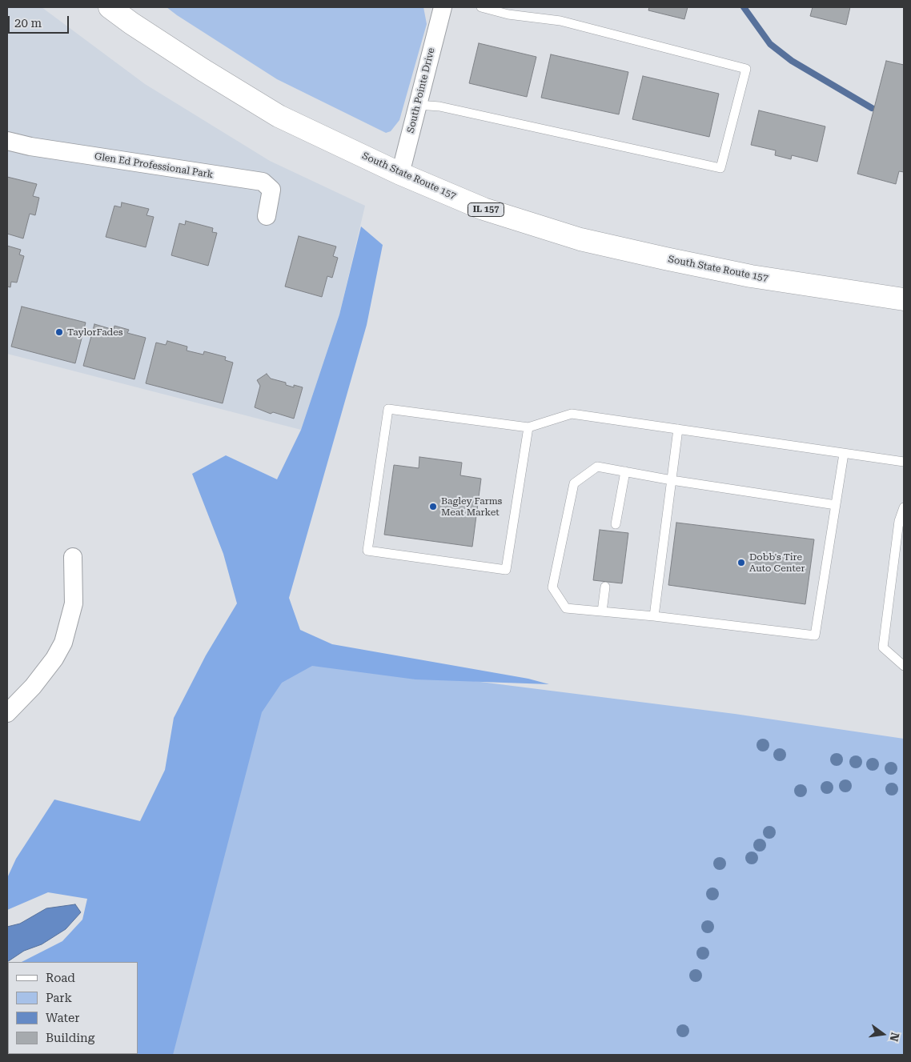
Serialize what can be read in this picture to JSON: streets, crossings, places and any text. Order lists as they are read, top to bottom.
{
  "streets": {
    "main road": ["South State Route 157", "IL 157"],
    "street": ["South Pointe Drive", "Glen Ed Professional Park"]
  },
  "crossings": [
    ["South Pointe Drive", "South State Route 157"]
  ],
  "places": ["TaylorFades", "Bagley Farms Meat Market", "Dobb's Tire Auto Center"],
  "legend": [
    "Road",
    "Park",
    "Water",
    "Building"
  ],
  "scale_bar": "20 m",
  "north": "right"
}
